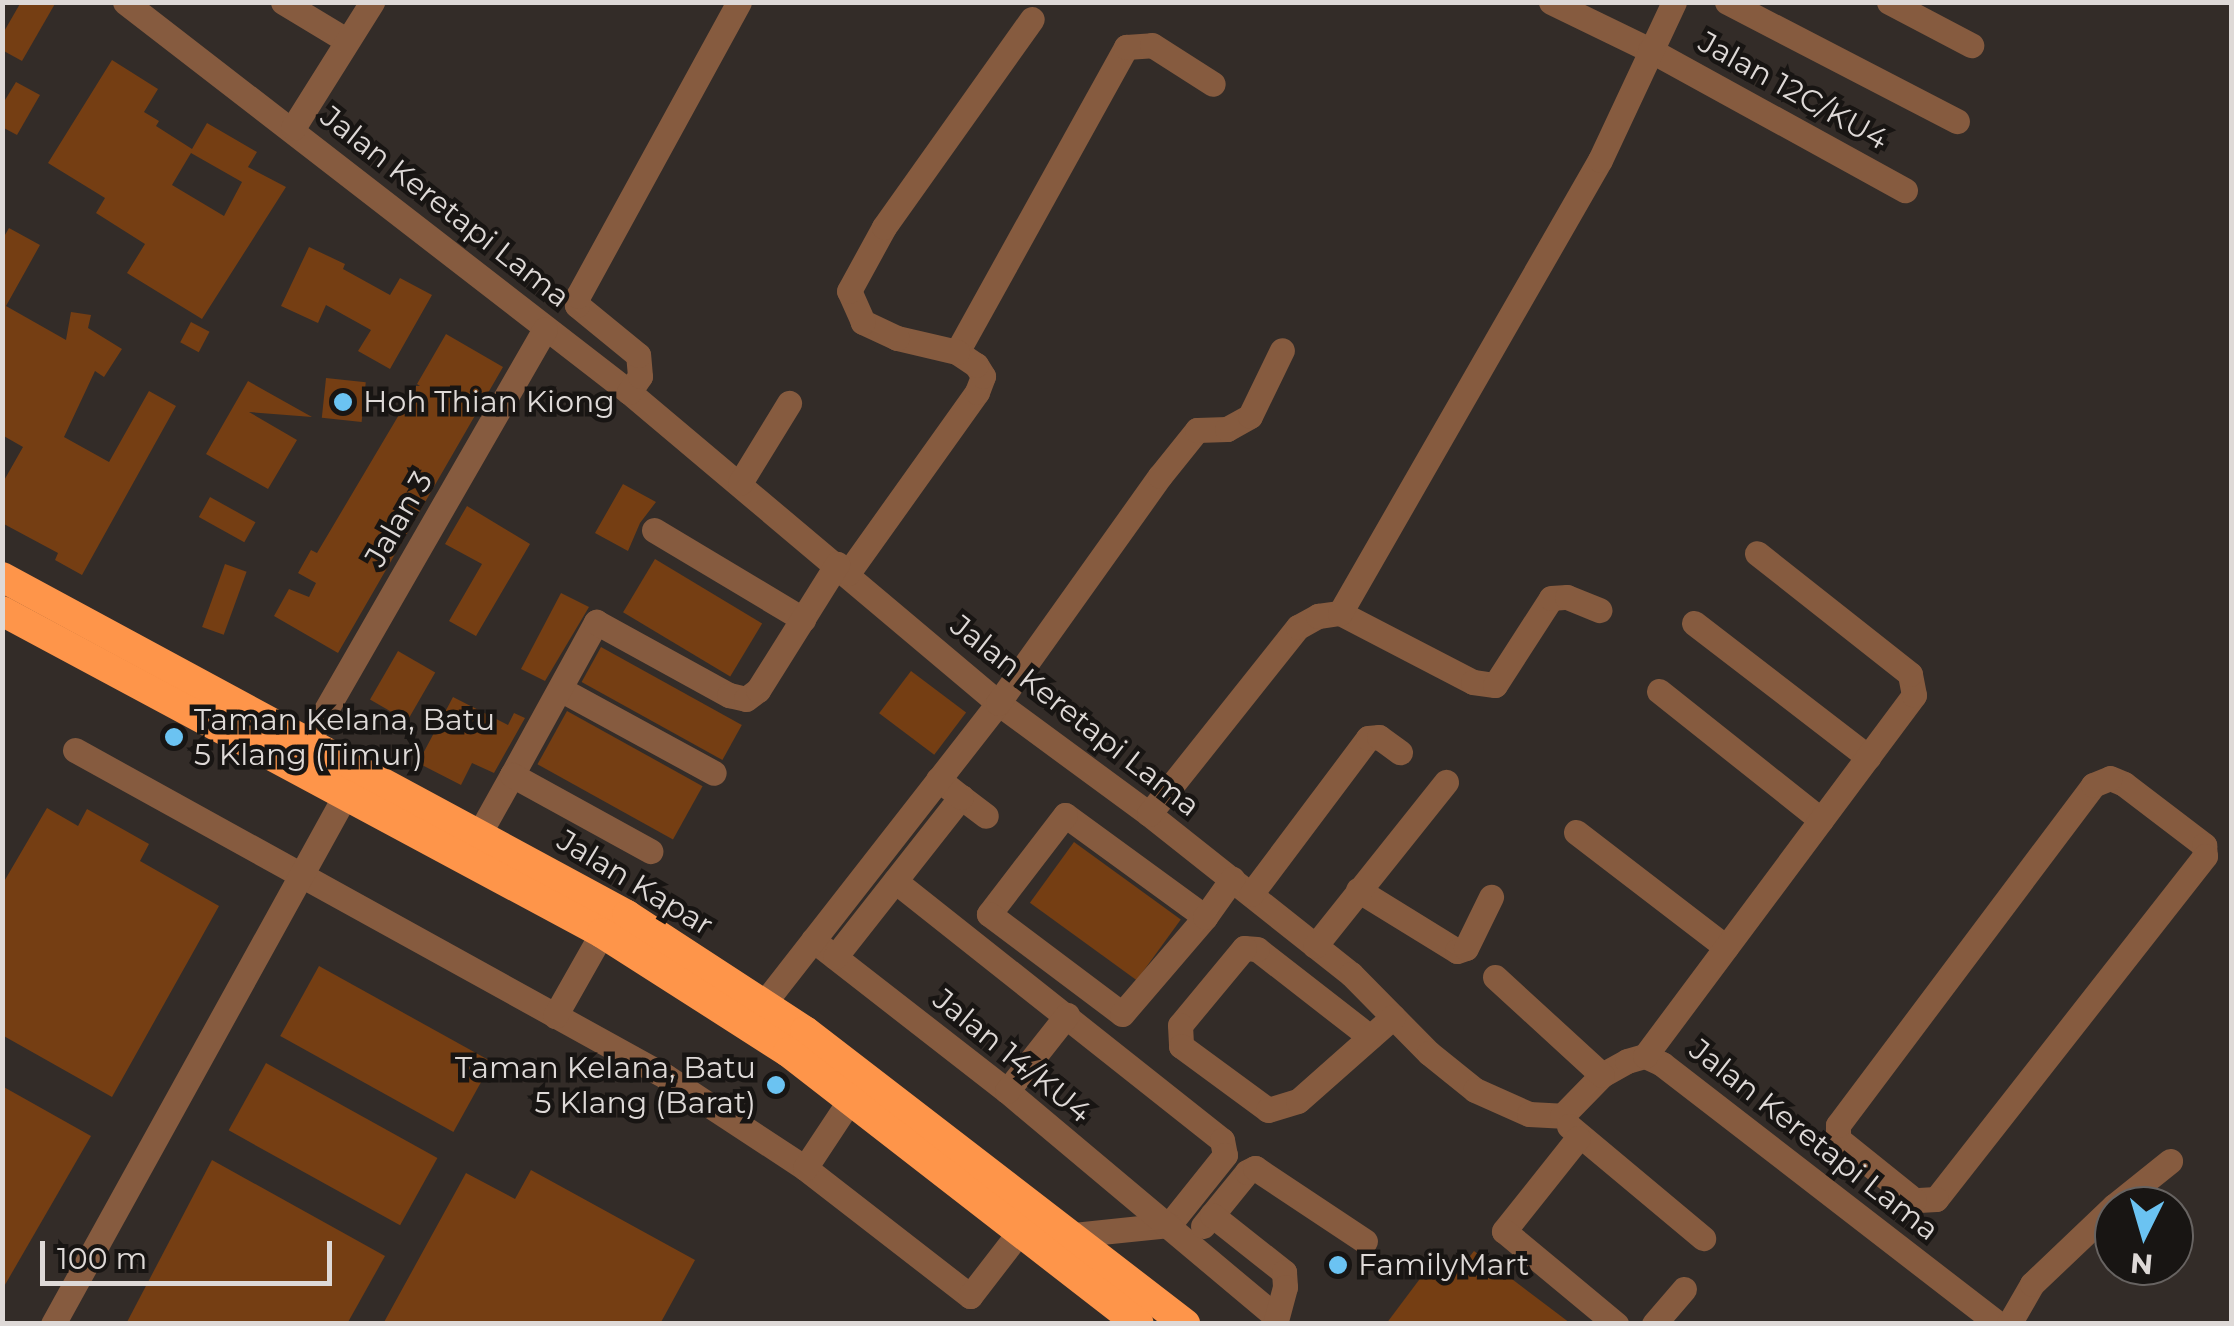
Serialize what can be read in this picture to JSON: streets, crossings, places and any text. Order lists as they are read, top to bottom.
{
  "streets": {
    "highway": ["Jalan Kapar"],
    "street": [
      "Jalan 12C/KU4",
      "Jalan Keretapi Lama",
      "Jalan 3",
      "Jalan 14/KU4"
    ]
  },
  "crossings": [
    ["Jalan Keretapi Lama", "Jalan 3"],
    ["Jalan 3", "Jalan Kapar"]
  ],
  "places": [
    "Hoh Thian Kiong",
    "Taman Kelana, Batu 5 Klang (Timur)",
    "Taman Kelana, Batu 5 Klang (Barat)",
    "FamilyMart"
  ],
  "scale_bar": "100 m",
  "north": "bottom"
}
